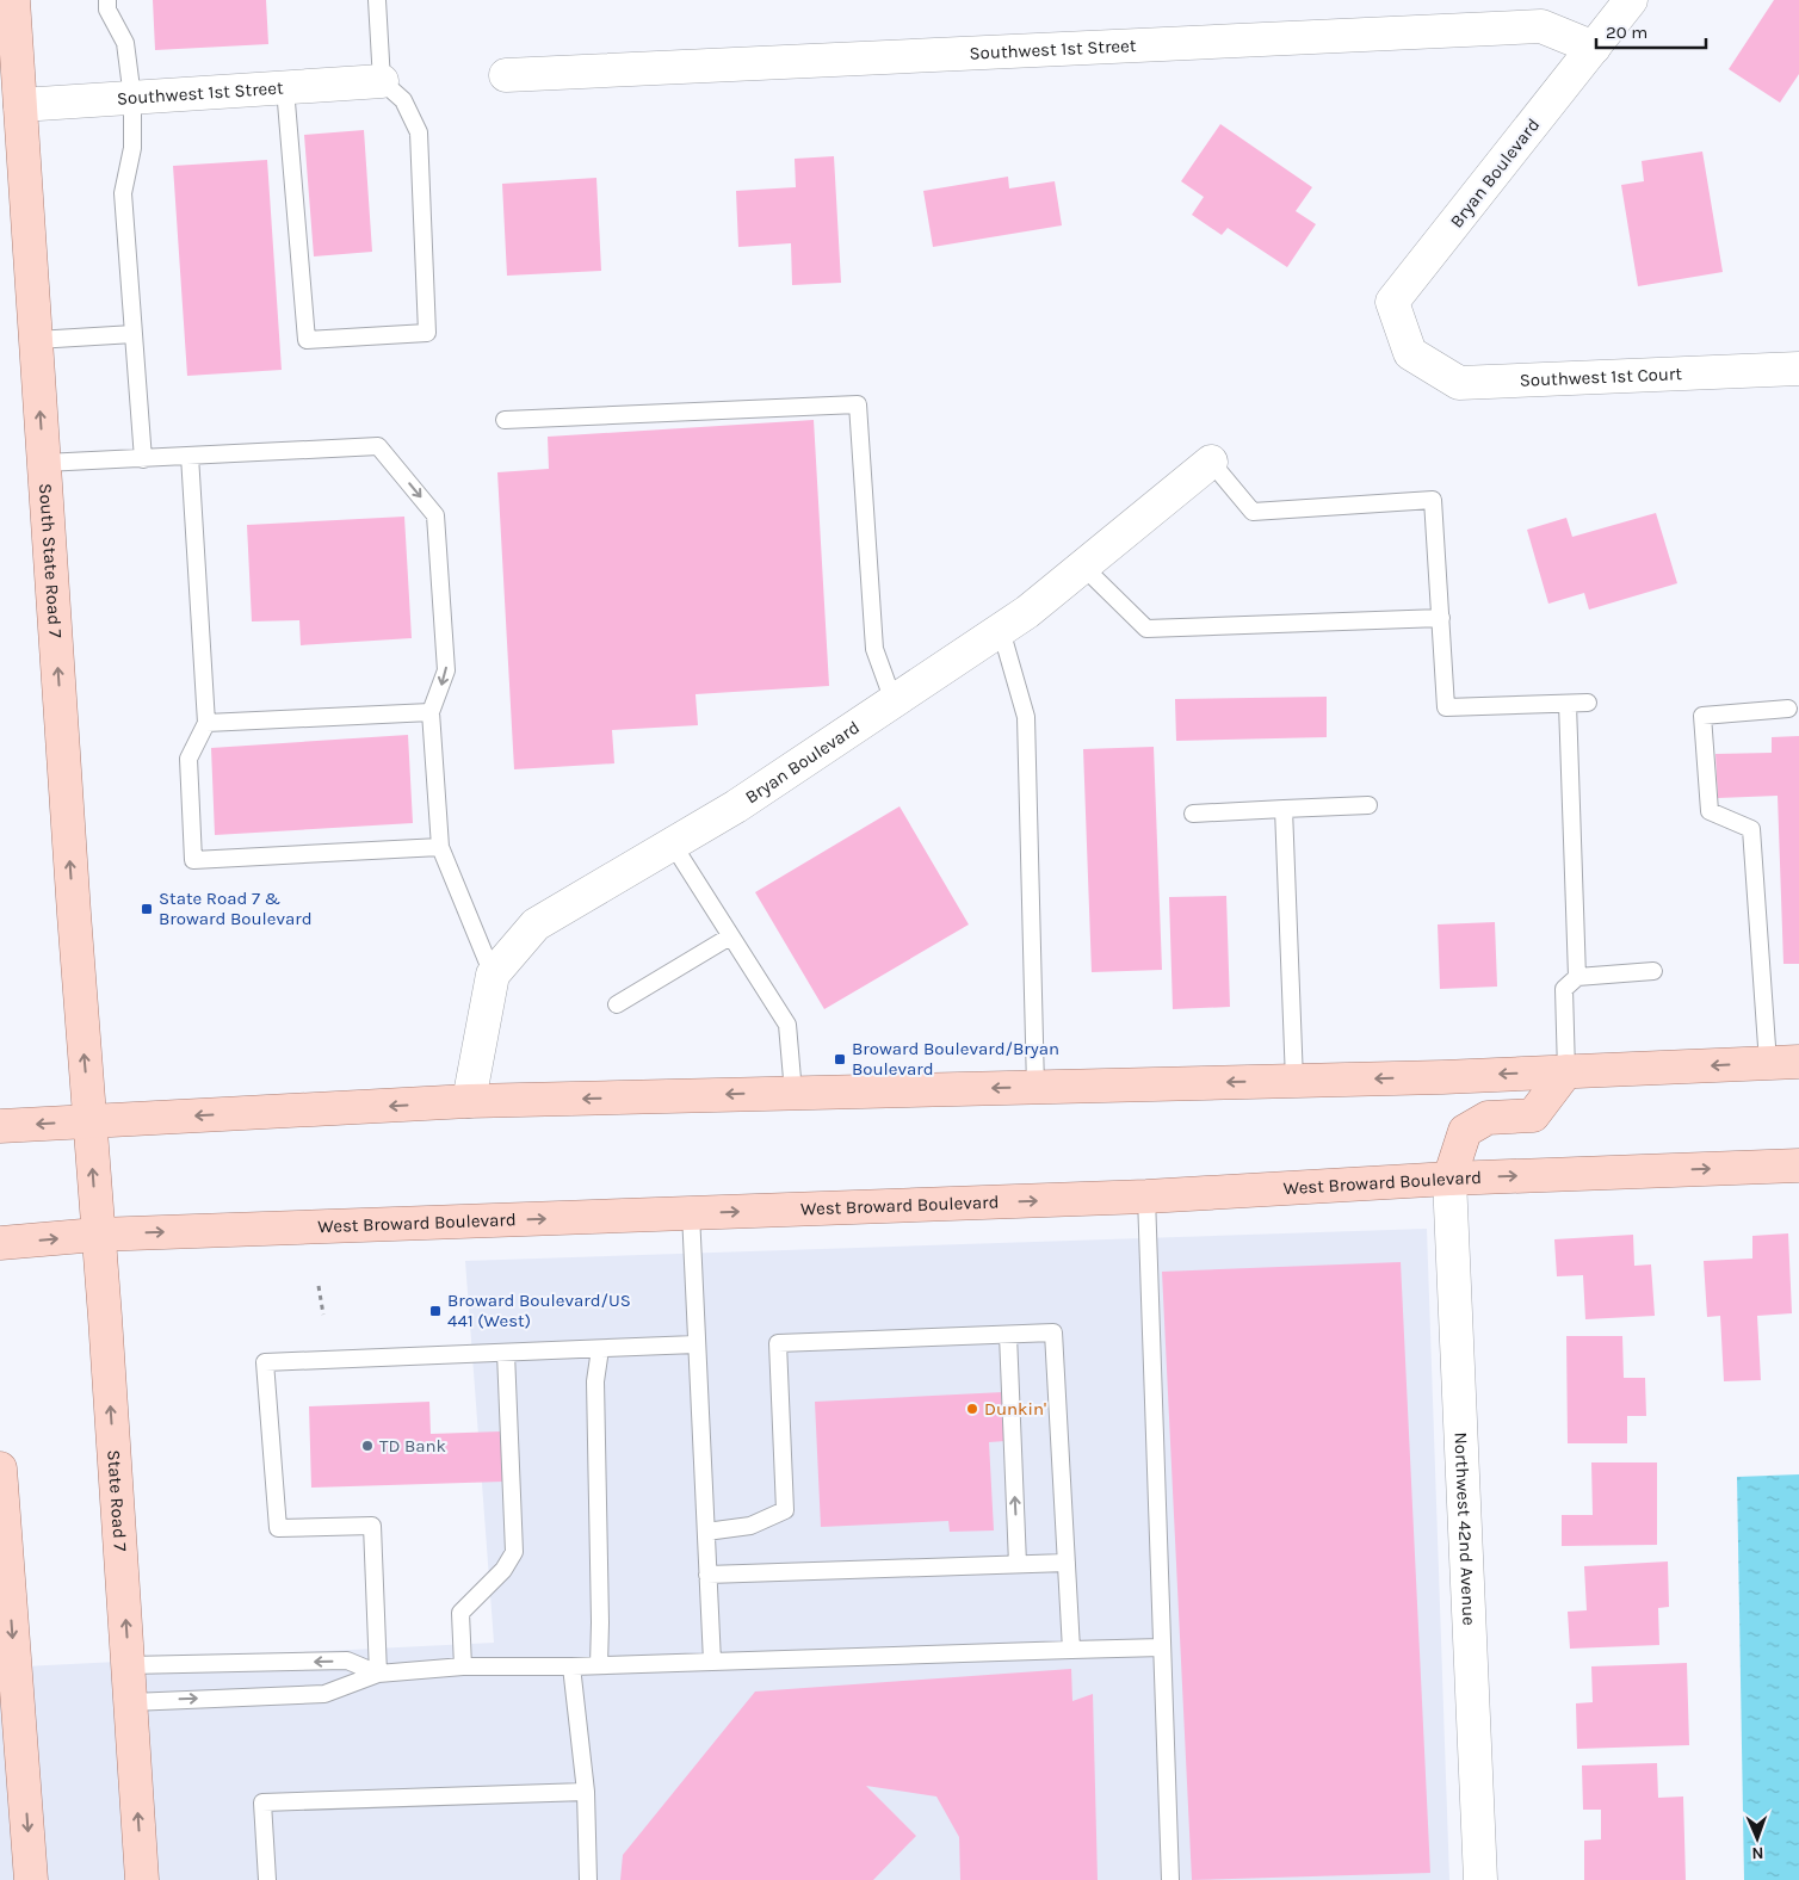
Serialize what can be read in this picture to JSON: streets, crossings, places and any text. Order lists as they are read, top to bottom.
{
  "streets": {
    "main road": ["South State Road 7", "West Broward Boulevard", "State Road 7"],
    "street": [
      "Southwest 1st Street",
      "Bryan Boulevard",
      "Southwest 1st Court",
      "Northwest 42nd Avenue"
    ]
  },
  "crossings": [
    ["Southwest 1st Street", "Bryan Boulevard"],
    ["Southwest 1st Street", "South State Road 7"],
    ["Bryan Boulevard", "Southwest 1st Court"],
    ["South State Road 7", "State Road 7"],
    ["West Broward Boulevard", "State Road 7"],
    ["West Broward Boulevard", "Northwest 42nd Avenue"]
  ],
  "one_way": ["South State Road 7"],
  "places": {
    "transit": ["State Road 7 & Broward Boulevard", "Broward Boulevard/Bryan Boulevard", "Broward Boulevard/US 441 (West)"],
    "other": ["Dunkin'", "TD Bank"]
  },
  "scale_bar": "20 m",
  "north": "bottom"
}
